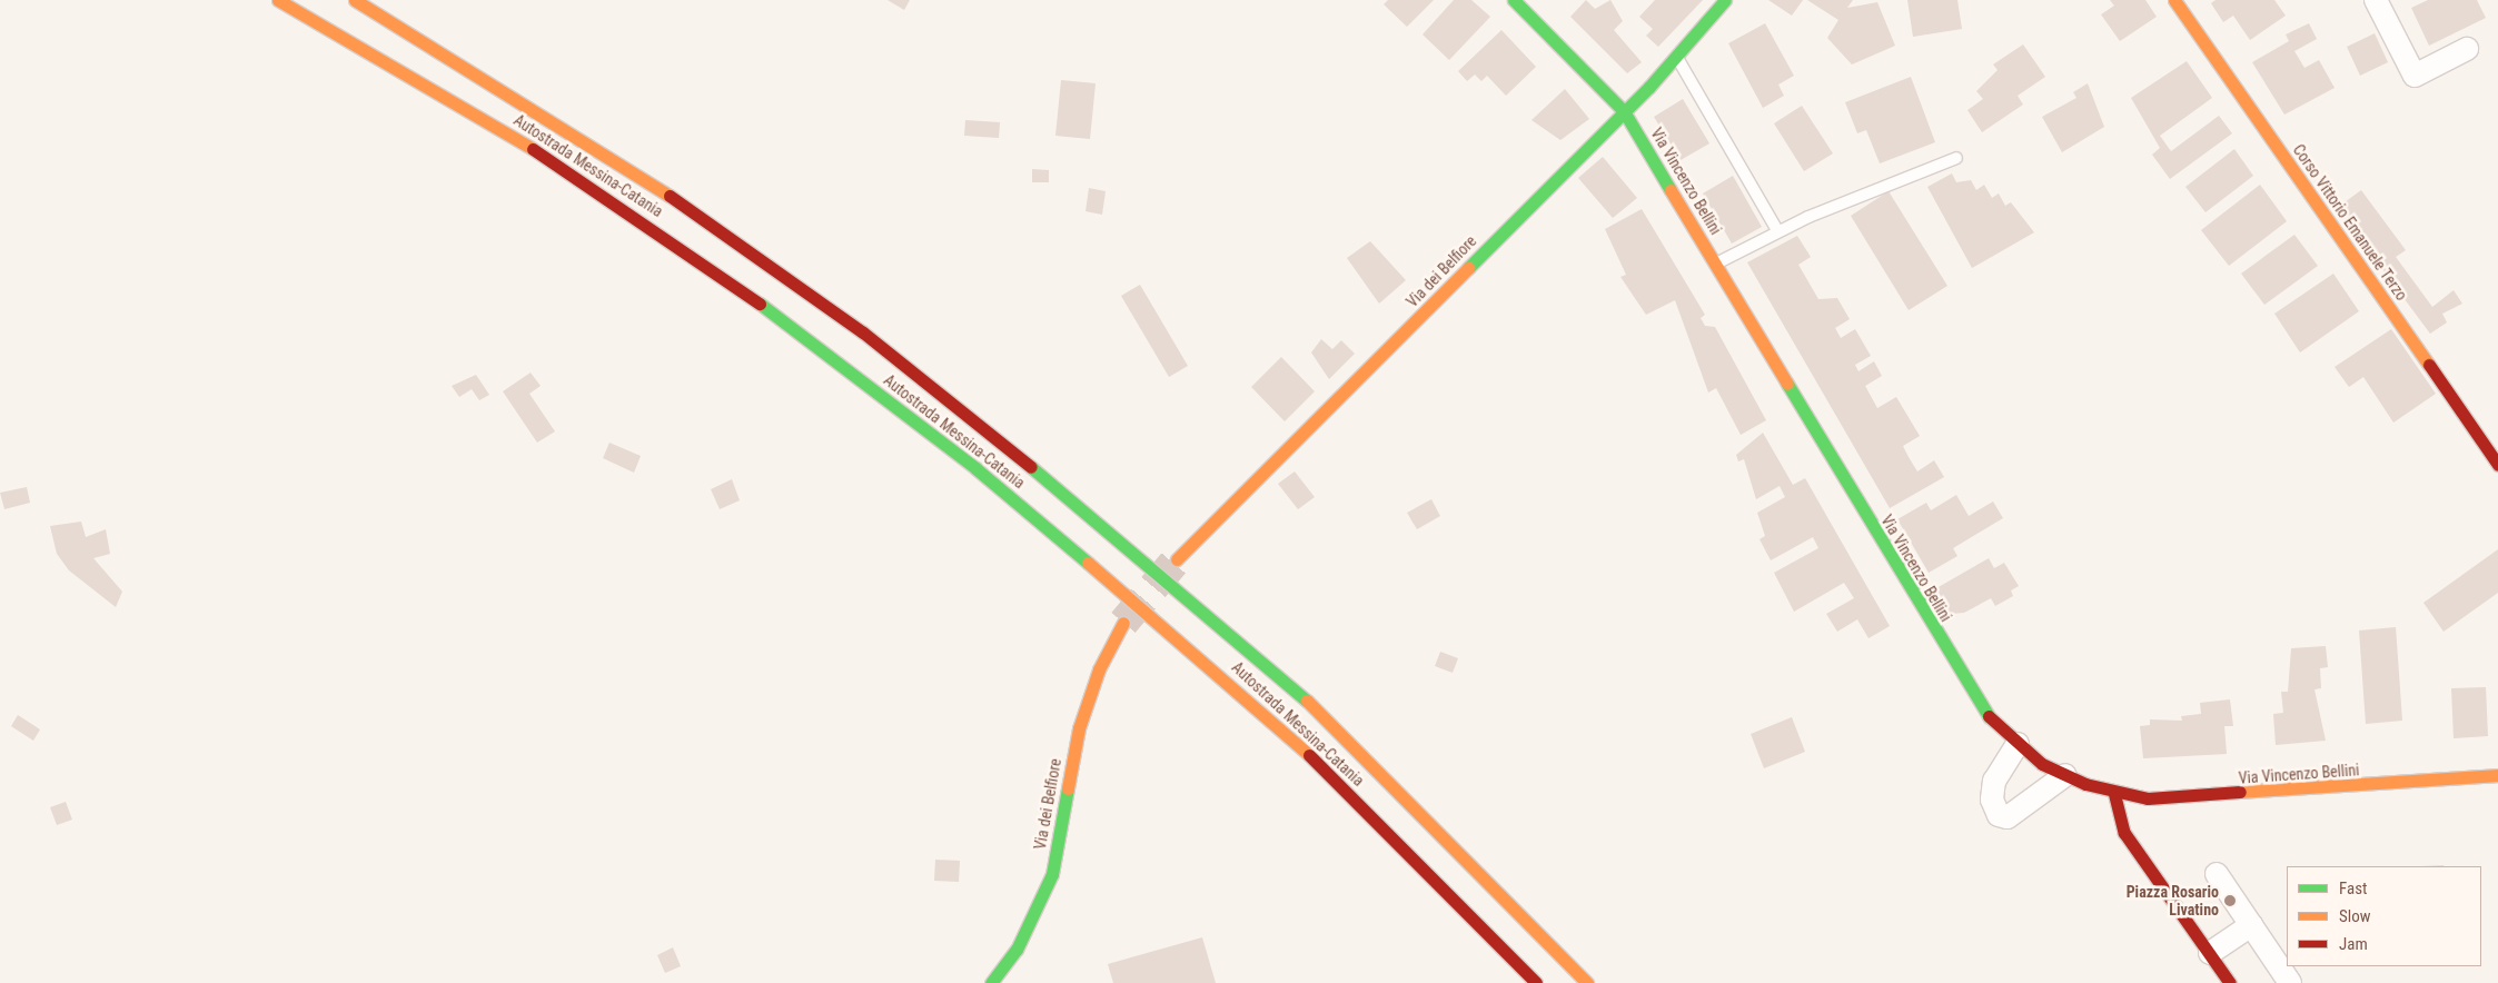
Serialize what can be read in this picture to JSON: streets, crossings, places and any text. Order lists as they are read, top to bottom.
{
  "streets": {
    "main road": [
      "Autostrada Messina-Catania",
      "Via Vincenzo Bellini",
      "Corso Vittorio Emanuele Terzo",
      "Via dei Belfiore"
    ]
  },
  "crossings": [
    ["Via Vincenzo Bellini", "Via dei Belfiore"]
  ],
  "places": ["Piazza Rosario Livatino"],
  "legend": ["Fast", "Slow", "Jam"]
}
